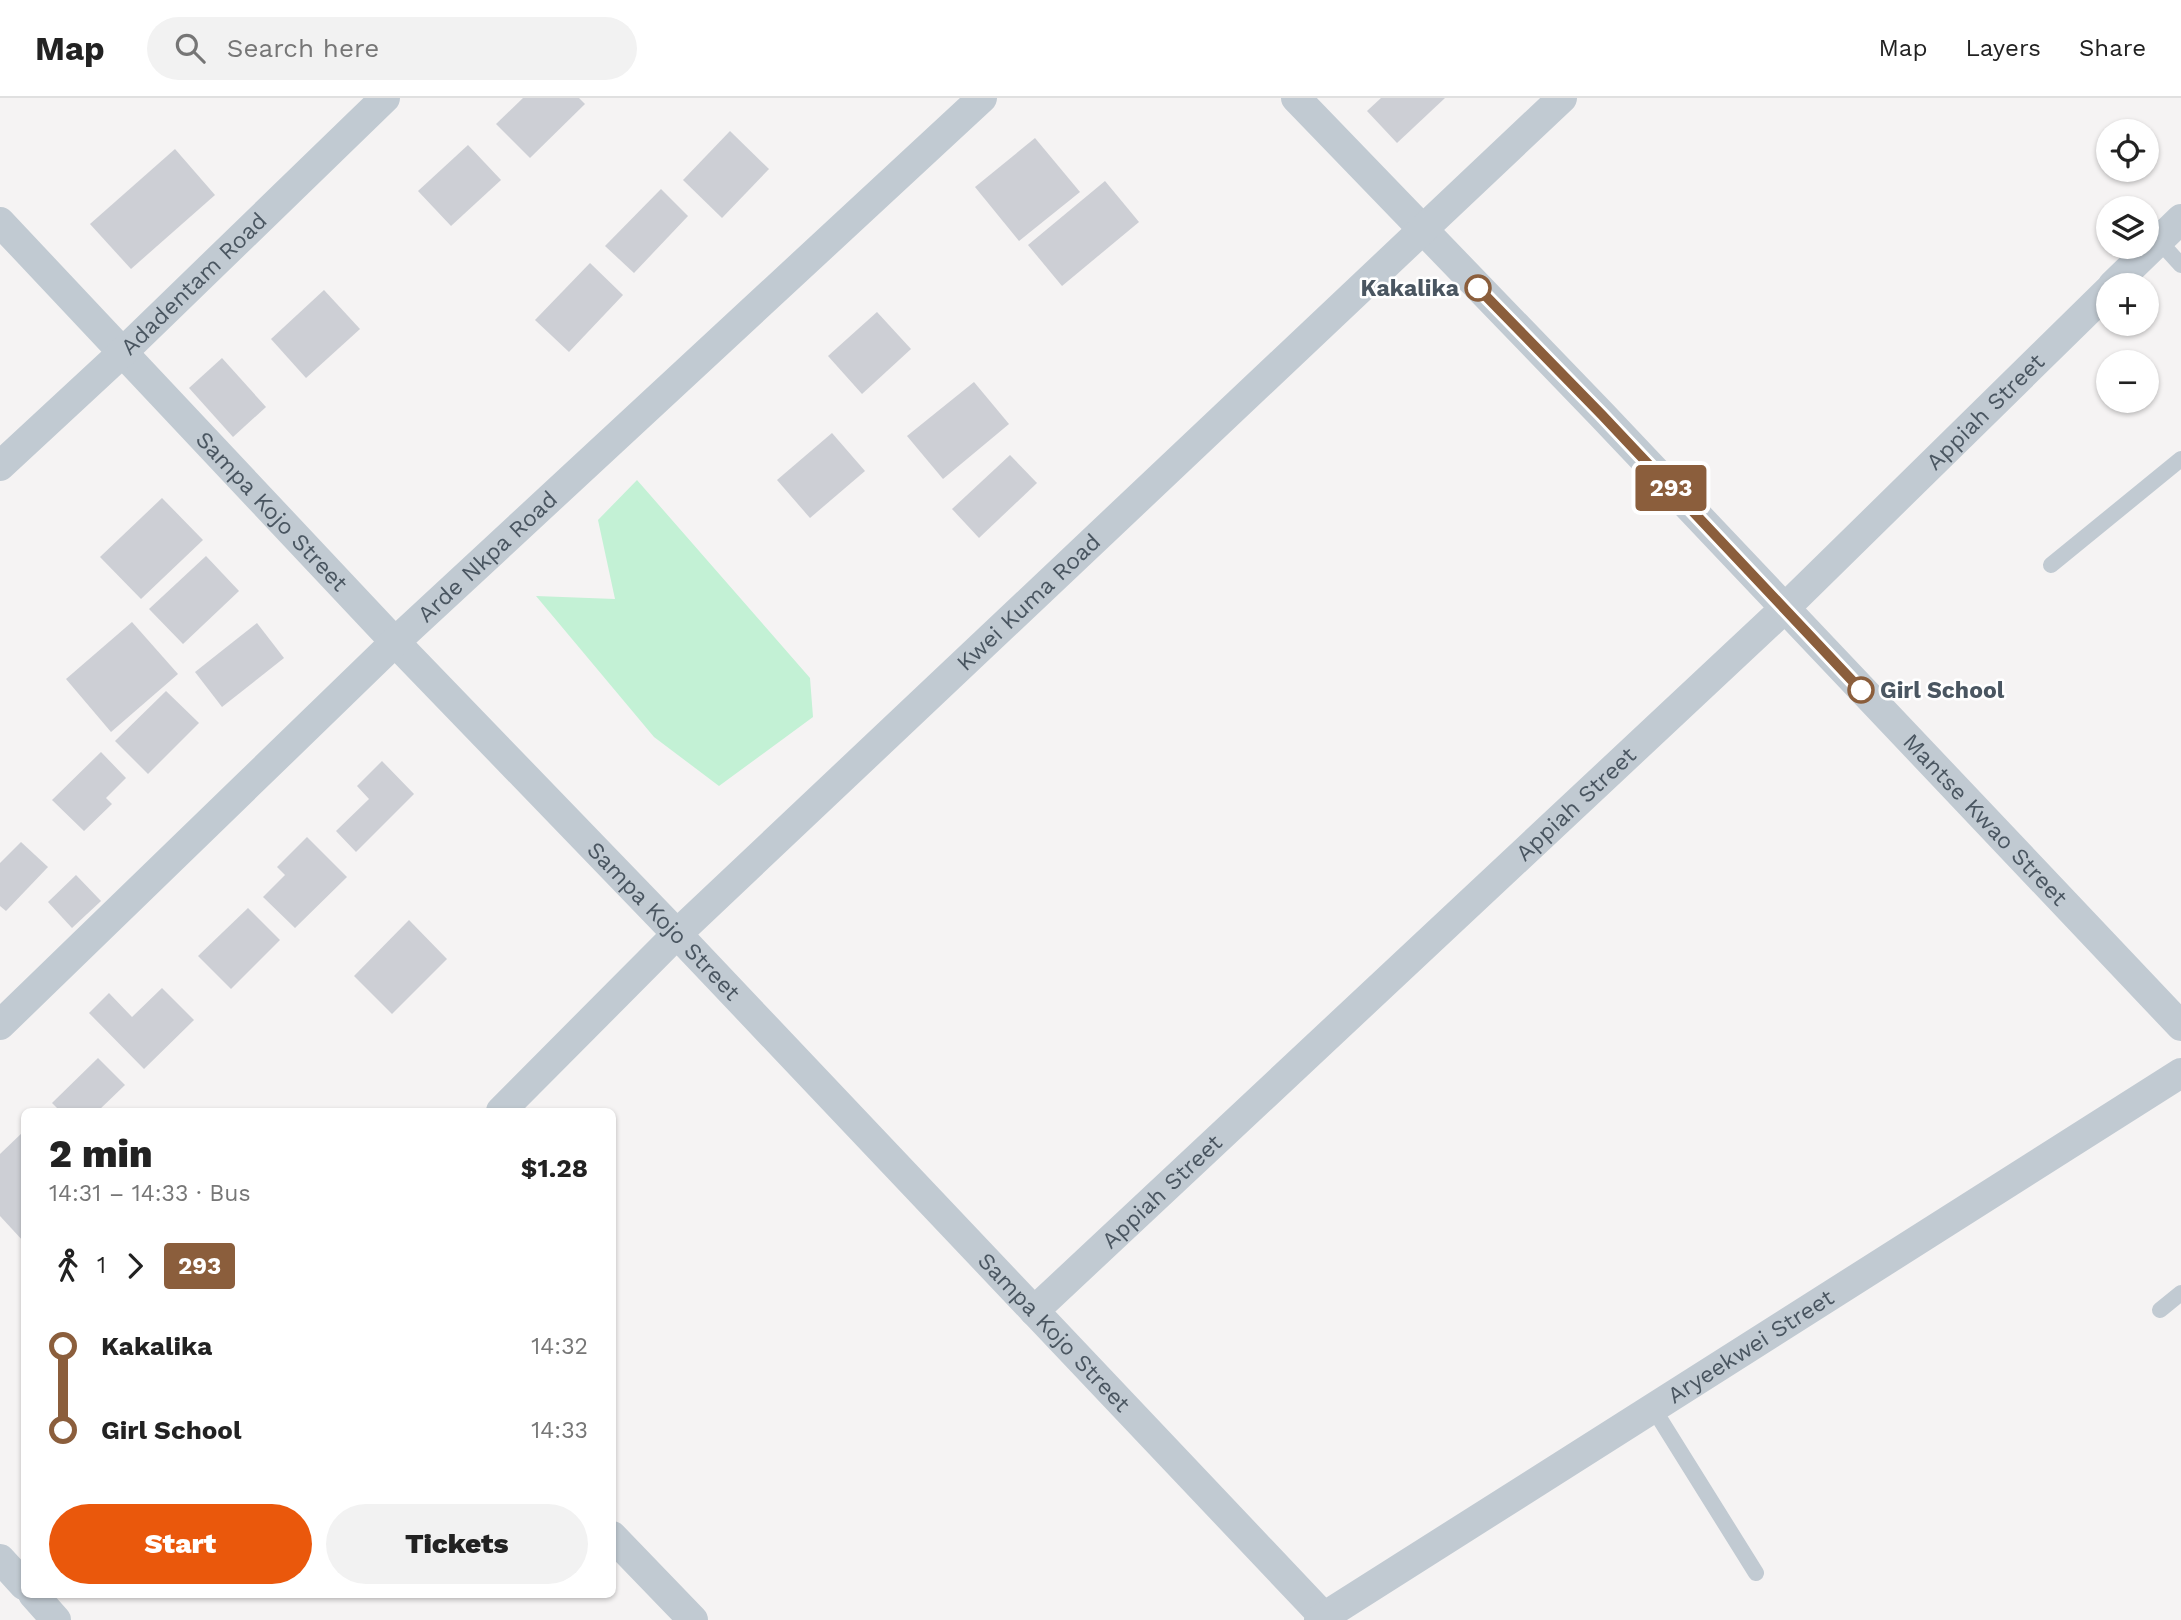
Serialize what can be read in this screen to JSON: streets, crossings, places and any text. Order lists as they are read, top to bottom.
{
  "streets": {
    "street": [
      "Adadentam Road",
      "Appiah Street",
      "Sampa Kojo Street",
      "Arde Nkpa Road",
      "Kwei Kuma Road",
      "Mantse Kwao Street",
      "Aryeekwei Street"
    ]
  },
  "crossings": [
    ["Adadentam Road", "Sampa Kojo Street"],
    ["Appiah Street", "Sampa Kojo Street"],
    ["Appiah Street", "Mantse Kwao Street"],
    ["Sampa Kojo Street", "Arde Nkpa Road"],
    ["Sampa Kojo Street", "Kwei Kuma Road"],
    ["Sampa Kojo Street", "Aryeekwei Street"],
    ["Kwei Kuma Road", "Mantse Kwao Street"]
  ],
  "places": ["Kakalika", "Girl School"],
  "lines": ["bus line 293"],
  "page": {
    "header": "Map",
    "search": "Search here",
    "nav": ["Map", "Layers", "Share"],
    "on_map": "293",
    "map_buttons": ["+", "−"],
    "heading": ["2 min", "14:31 – 14:33 · Bus", "$1.28"],
    "legs": ["1", "293"],
    "list": [
      {
        "name": "Kakalika",
        "value": "14:32"
      },
      {
        "name": "Girl School",
        "value": "14:33"
      }
    ],
    "buttons": ["Start", "Tickets"]
  }
}
